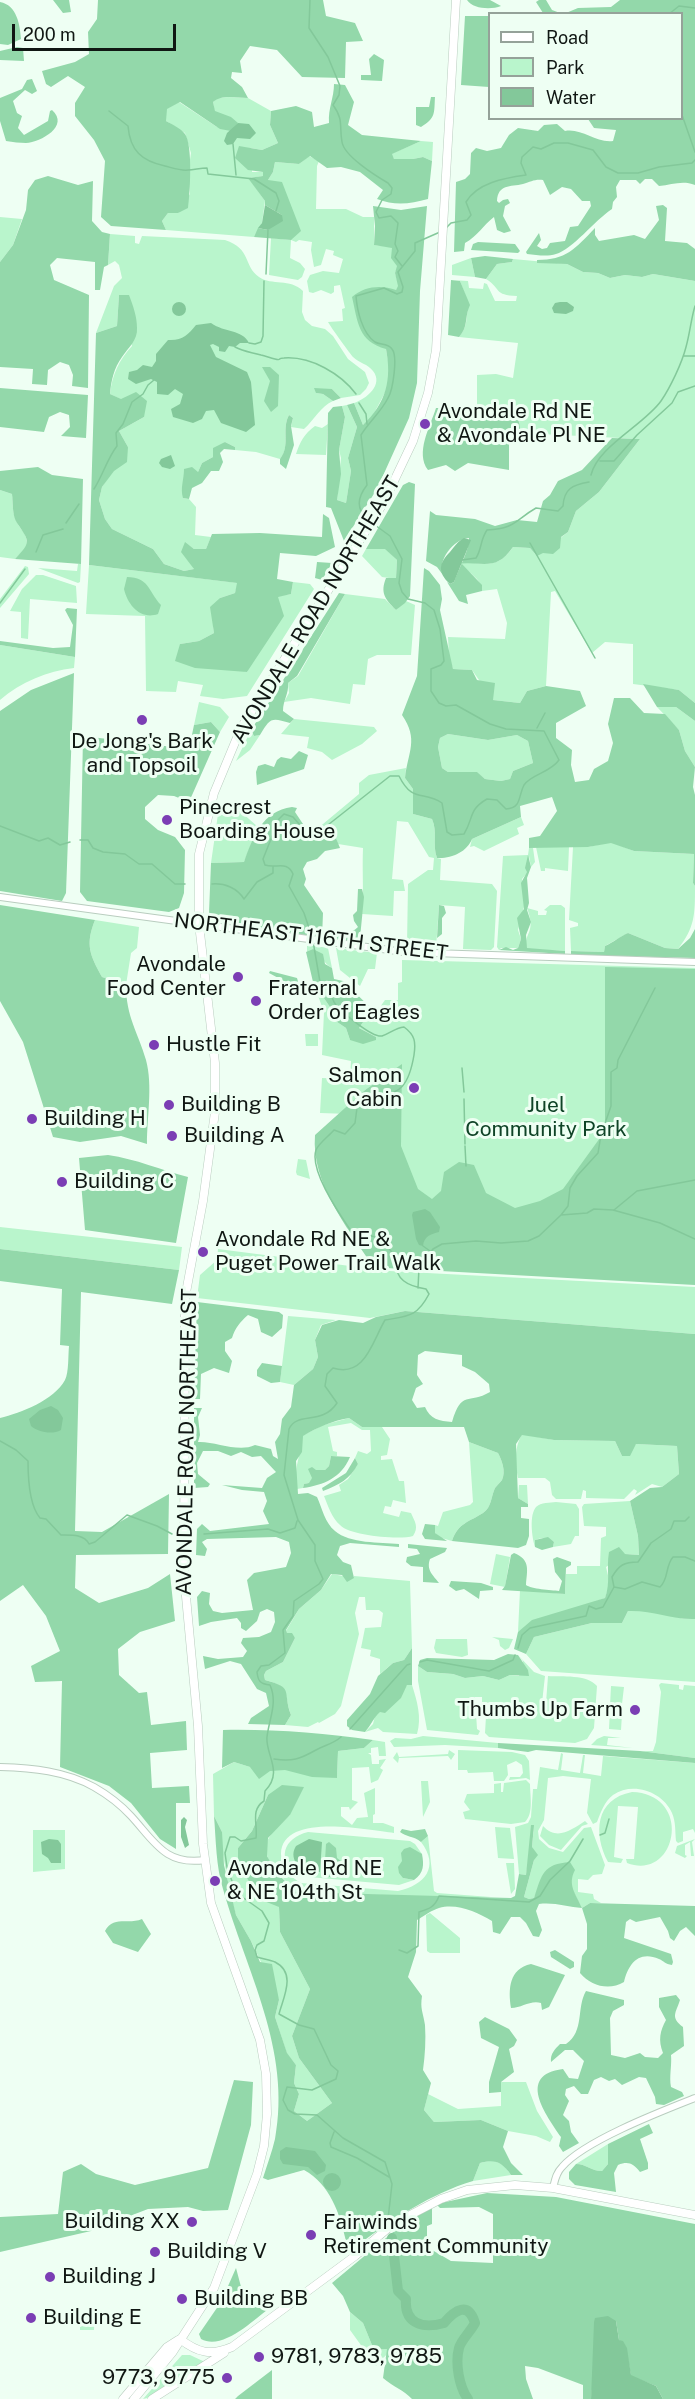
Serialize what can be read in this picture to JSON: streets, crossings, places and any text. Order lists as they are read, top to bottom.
{
  "streets": {
    "main road": ["AVONDALE ROAD NORTHEAST"],
    "street": ["NORTHEAST 116TH STREET"]
  },
  "crossings": [
    ["AVONDALE ROAD NORTHEAST", "NORTHEAST 116TH STREET"]
  ],
  "parks": ["Juel Community Park"],
  "places": [
    "Avondale Rd NE & Avondale Pl NE",
    "De Jong's Bark and Topsoil",
    "Pinecrest Boarding House",
    "Avondale Food Center",
    "Fraternal Order of Eagles",
    "Hustle Fit",
    "Salmon Cabin",
    "Building B",
    "Building H",
    "Building A",
    "Building C",
    "Avondale Rd NE & Puget Power Trail Walk",
    "Thumbs Up Farm",
    "Avondale Rd NE & NE 104th St",
    "Building XX",
    "Fairwinds Retirement Community",
    "Building V",
    "Building J",
    "Building BB",
    "Building E",
    "9781, 9783, 9785",
    "9773, 9775"
  ],
  "legend": ["Road", "Park", "Water"],
  "scale_bar": "200 m"
}
